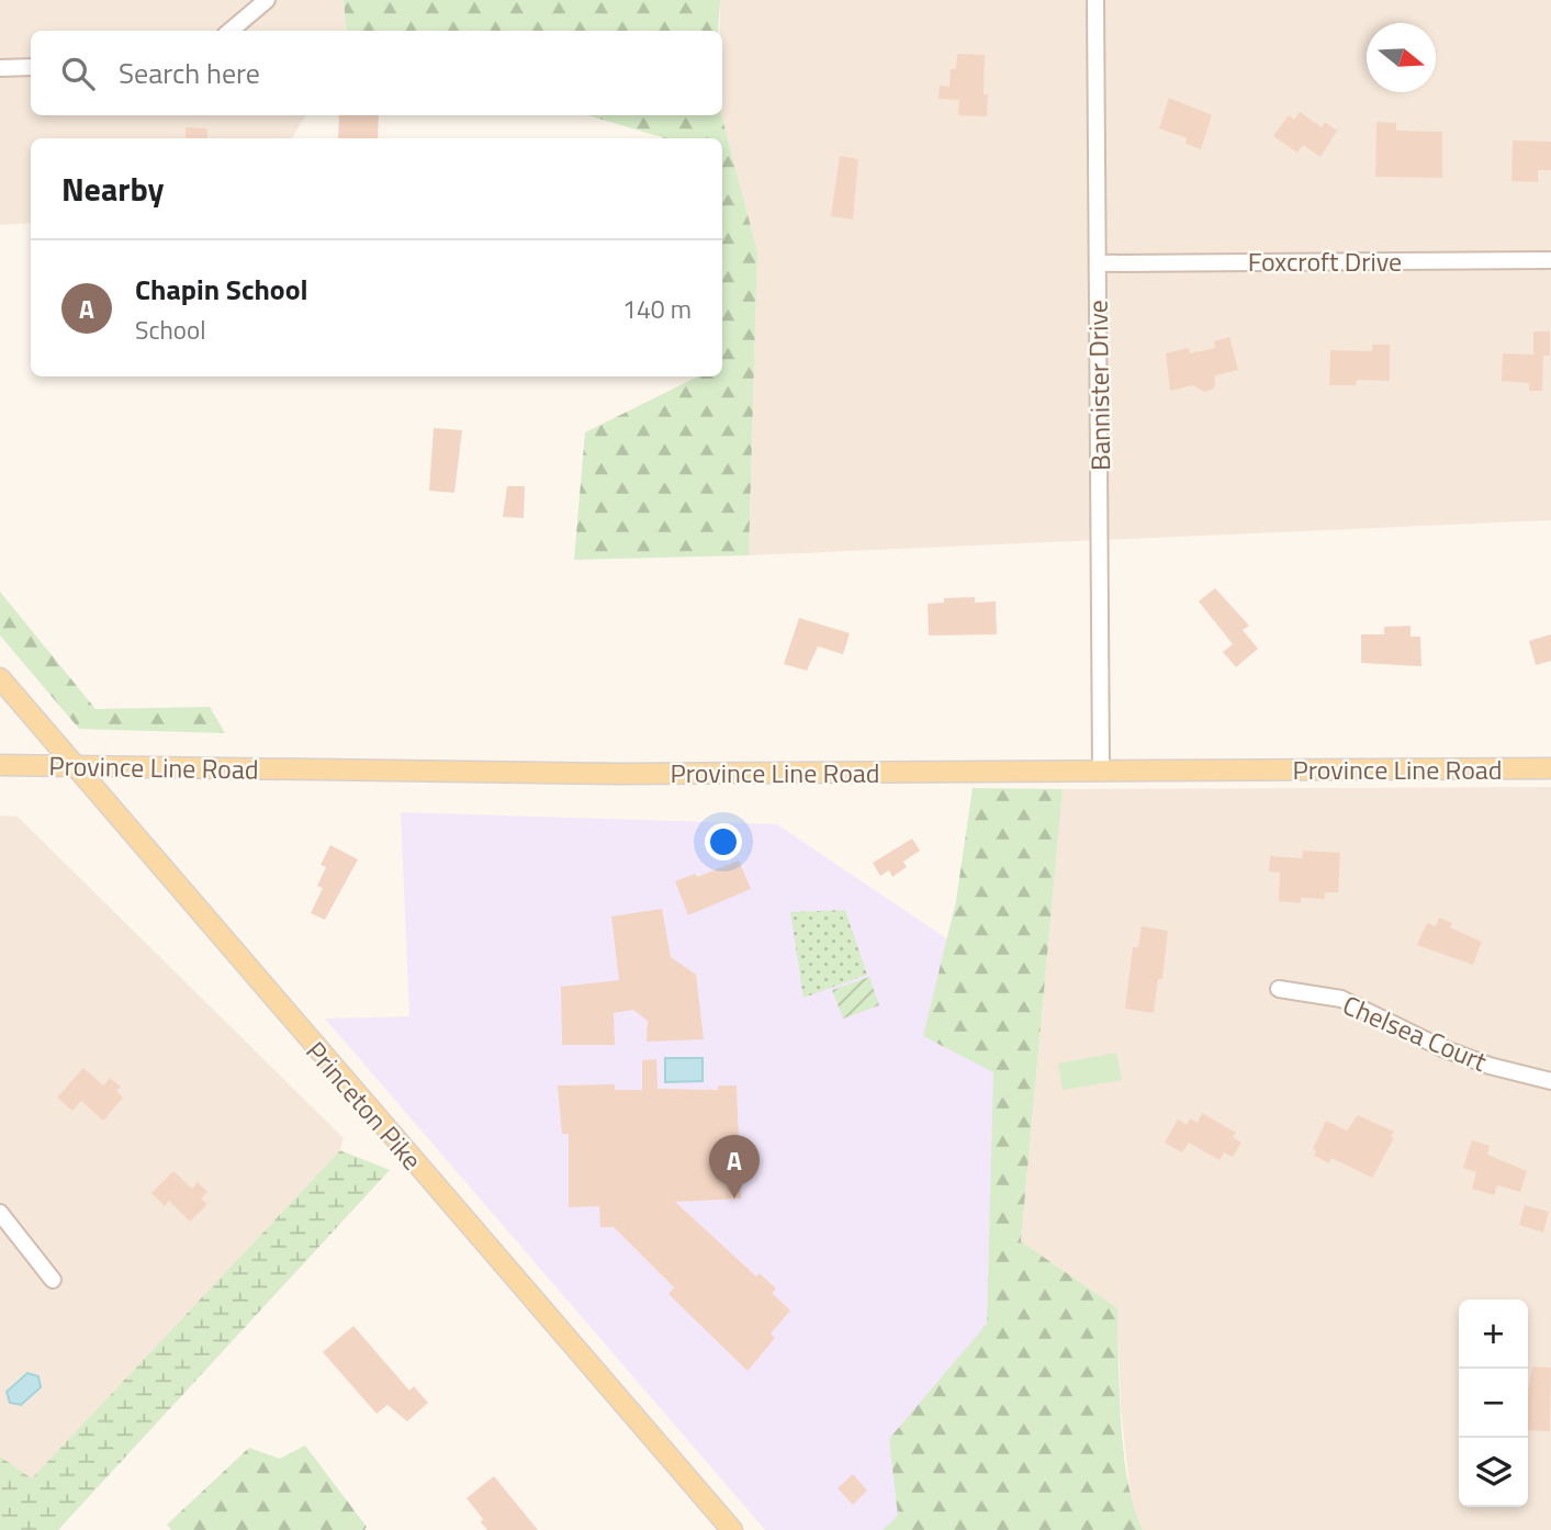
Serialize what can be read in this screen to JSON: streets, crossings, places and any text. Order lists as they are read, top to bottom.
{
  "streets": {
    "main road": ["Province Line Road", "Princeton Pike"],
    "street": ["Foxcroft Drive", "Bannister Drive", "Chelsea Court"]
  },
  "crossings": [
    ["Foxcroft Drive", "Bannister Drive"],
    ["Bannister Drive", "Province Line Road"],
    ["Province Line Road", "Princeton Pike"]
  ],
  "north": "right",
  "page": {
    "search": "Search here",
    "heading": "Nearby",
    "list": [
      {
        "mark": "A",
        "name": "Chapin School",
        "note": "School",
        "value": "140 m"
      }
    ],
    "pins": "A",
    "map_buttons": ["+", "−"]
  }
}
